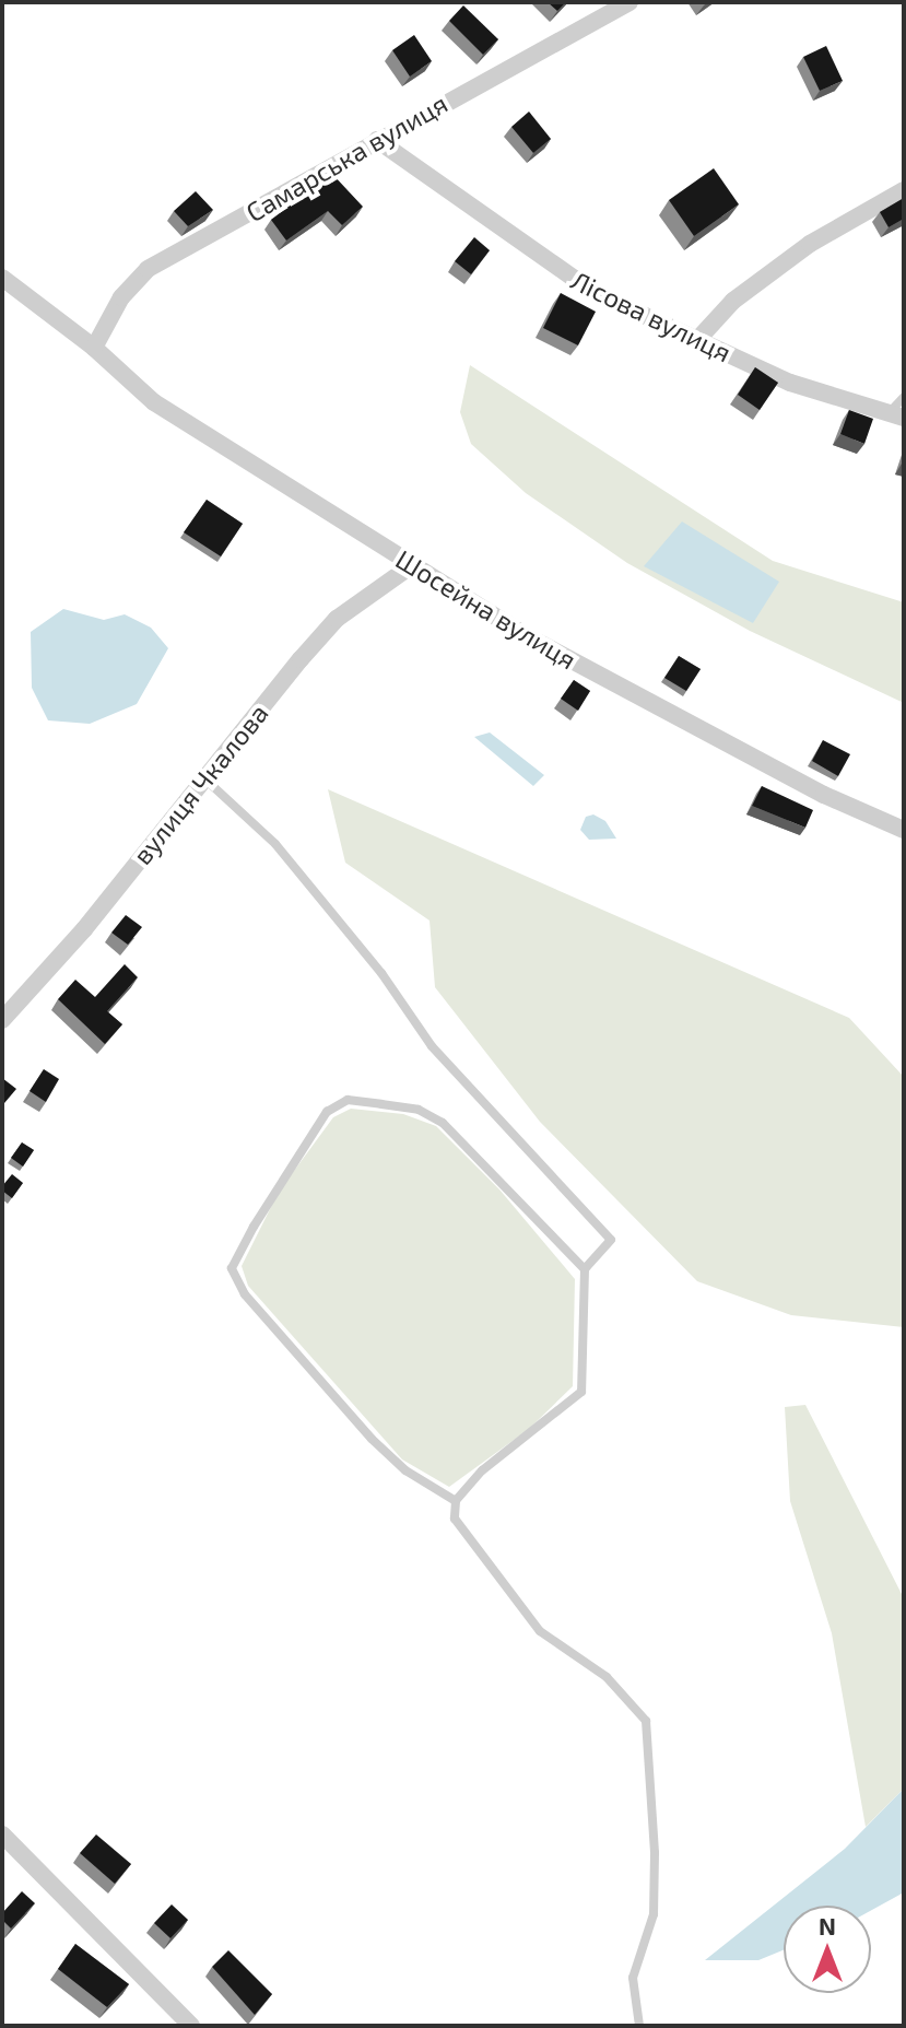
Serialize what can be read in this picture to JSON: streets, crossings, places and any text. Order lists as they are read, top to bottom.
{
  "streets": {
    "street": [
      "Самарська вулиця",
      "Лісова вулиця",
      "Шосейна вулиця",
      "вулиця Чкалова"
    ]
  },
  "crossings": [
    ["Самарська вулиця", "Лісова вулиця"],
    ["Самарська вулиця", "Шосейна вулиця"],
    ["Шосейна вулиця", "вулиця Чкалова"]
  ],
  "north": "top"
}
